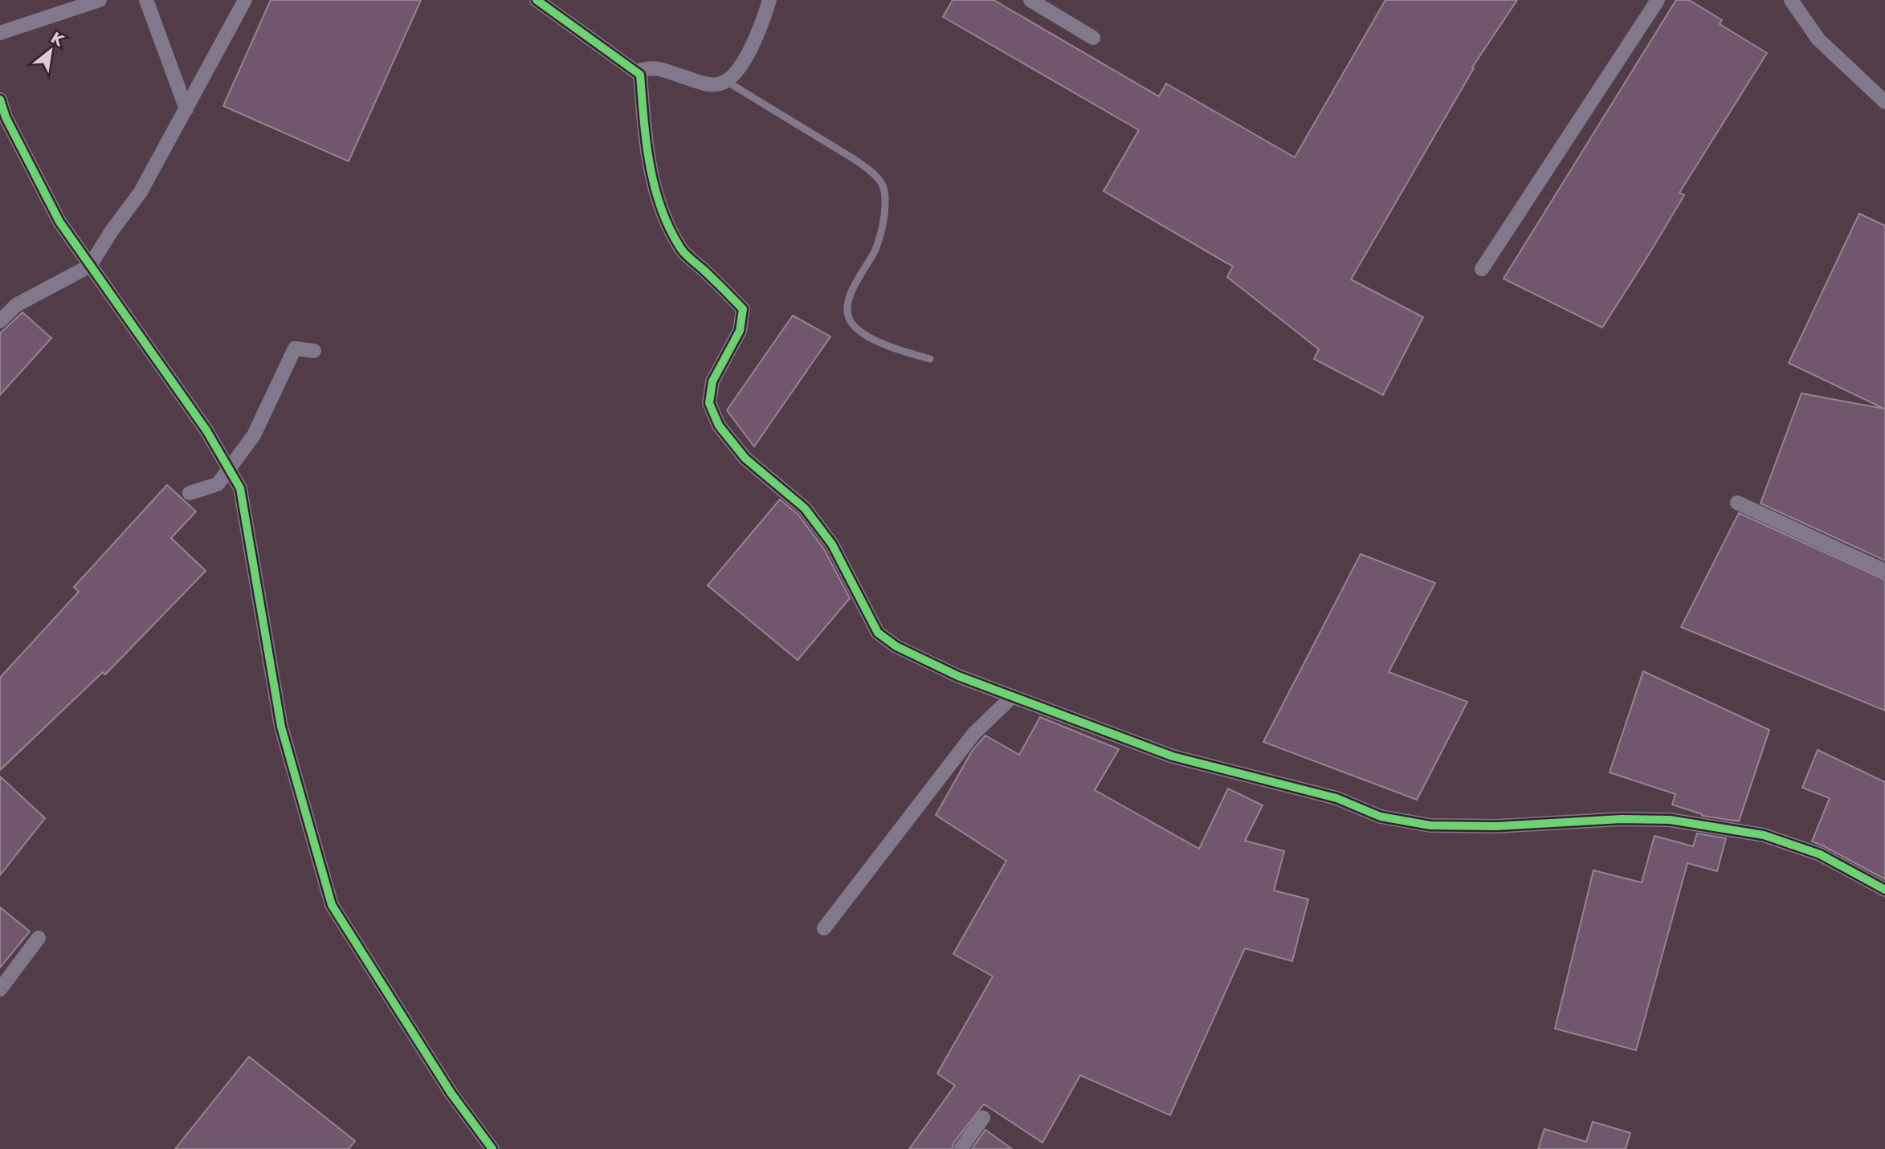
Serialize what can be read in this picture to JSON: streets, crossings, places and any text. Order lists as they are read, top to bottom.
{
  "north": "top right"
}
